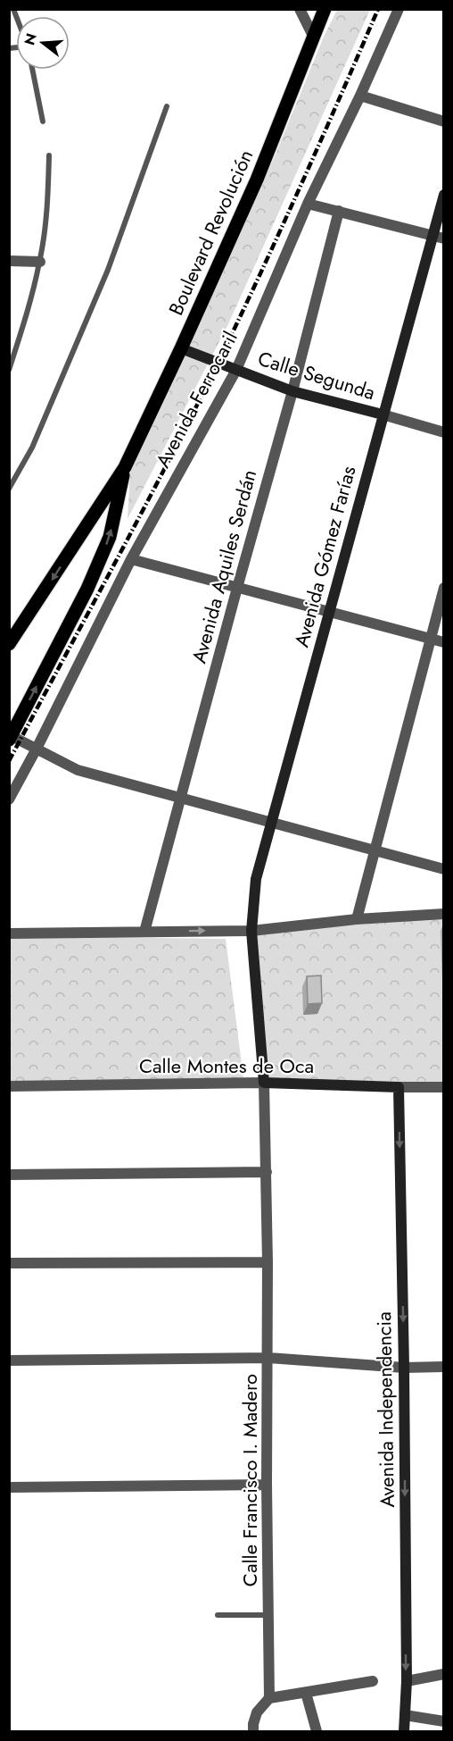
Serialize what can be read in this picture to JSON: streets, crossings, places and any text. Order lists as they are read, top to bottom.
{
  "streets": {
    "main road": [
      "Boulevard Revolución",
      "Calle Segunda",
      "Avenida Gómez Farías",
      "Calle Montes de Oca",
      "Avenida Independencia",
      "Calle Francisco I. Madero"
    ],
    "street": ["Avenida Ferrocaril", "Avenida Aquiles Serdán"]
  },
  "crossings": [
    ["Boulevard Revolución", "Calle Segunda"],
    ["Calle Segunda", "Avenida Ferrocaril"],
    ["Calle Segunda", "Avenida Gómez Farías"],
    ["Calle Segunda", "Avenida Aquiles Serdán"],
    ["Avenida Gómez Farías", "Calle Francisco I. Madero"],
    ["Calle Montes de Oca", "Avenida Independencia"],
    ["Calle Montes de Oca", "Calle Francisco I. Madero"]
  ],
  "one_way": ["Avenida Independencia"],
  "north": "left"
}
